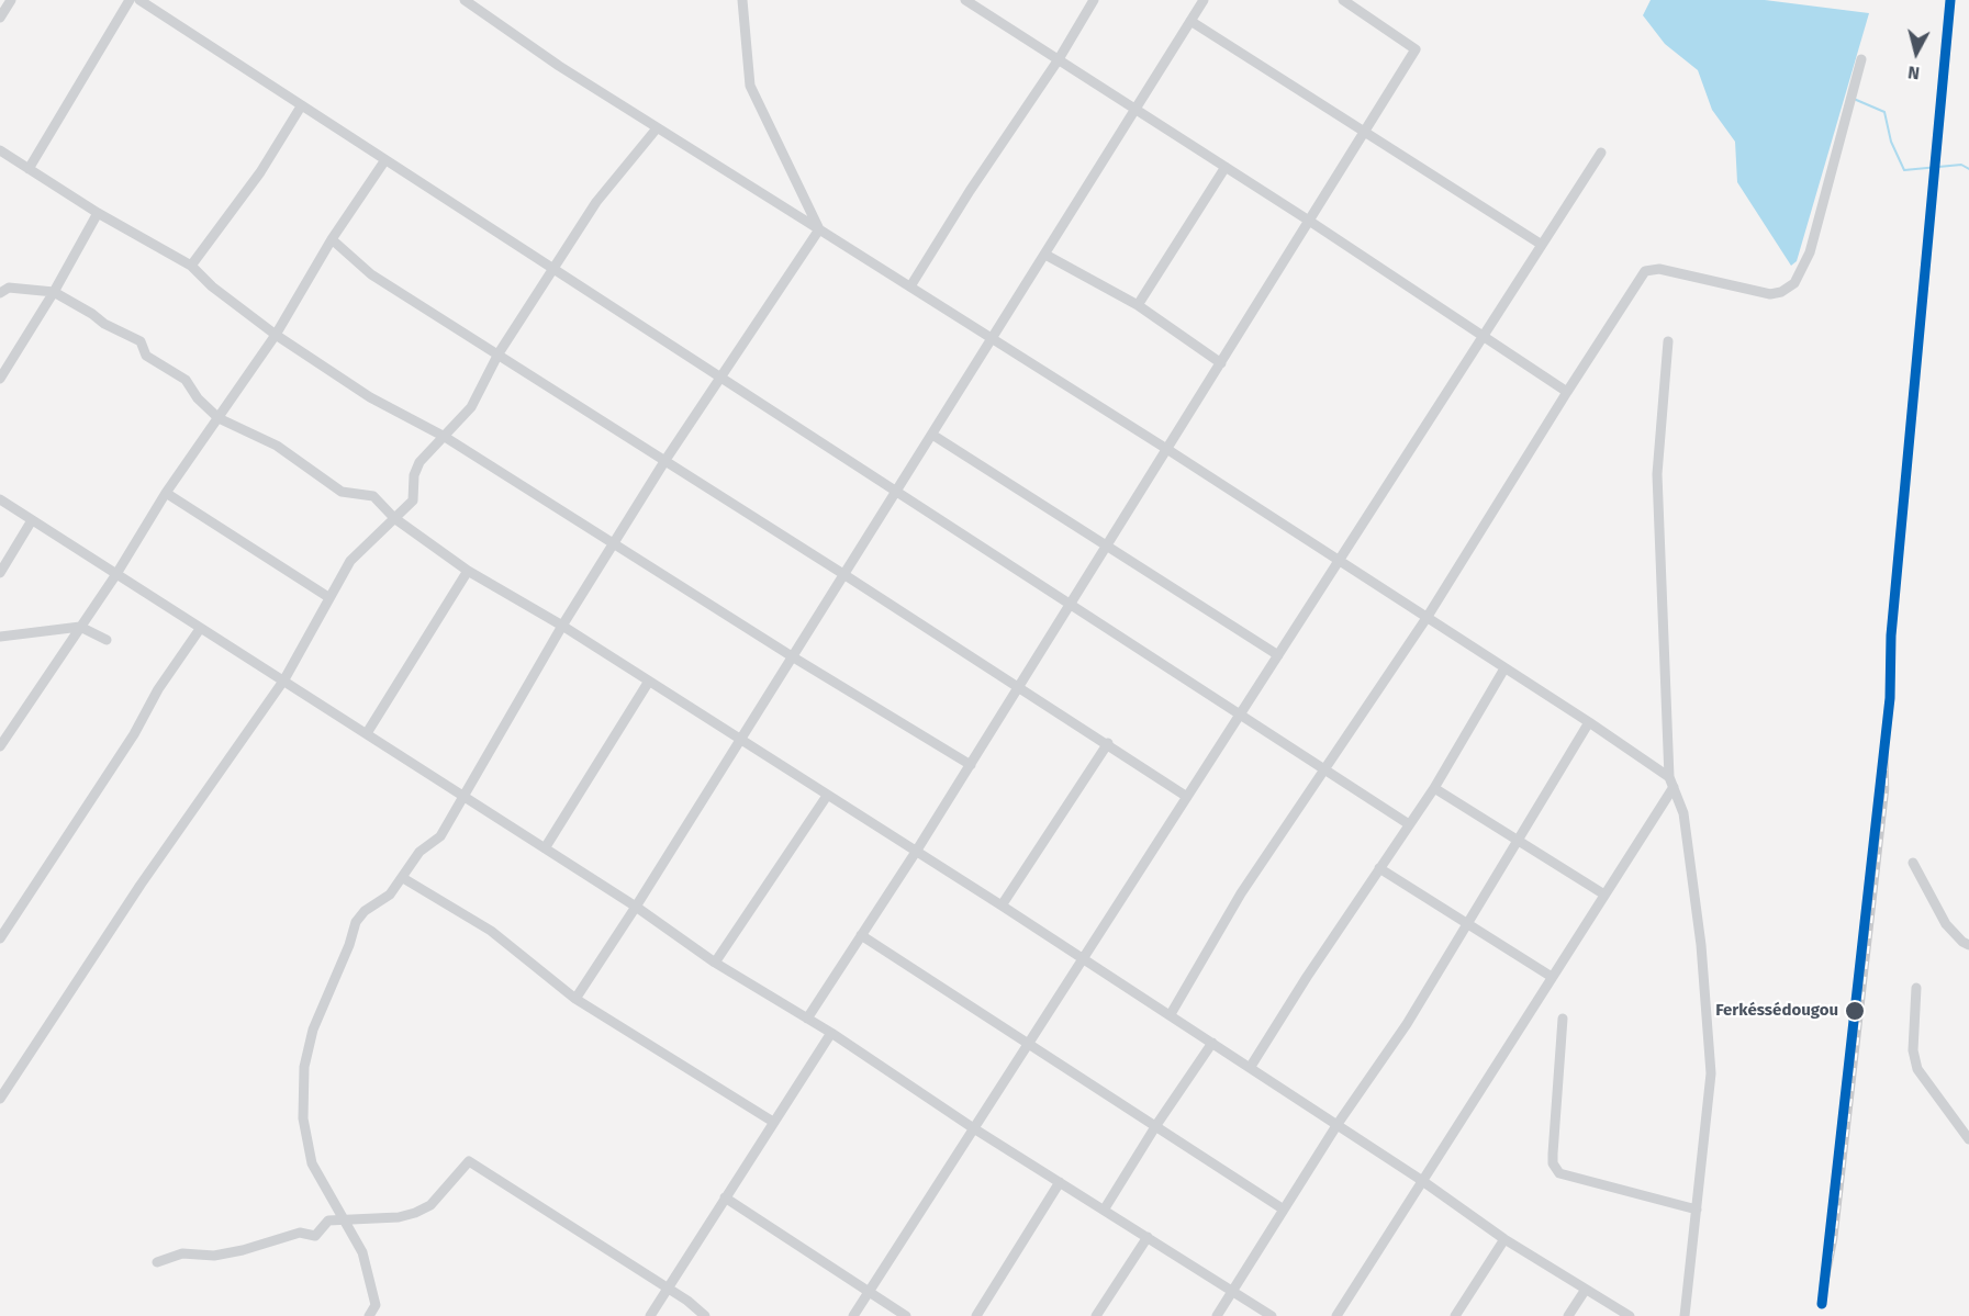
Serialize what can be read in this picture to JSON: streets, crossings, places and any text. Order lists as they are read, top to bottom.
{
  "places": ["Ferkéssédougou"],
  "north": "bottom"
}
